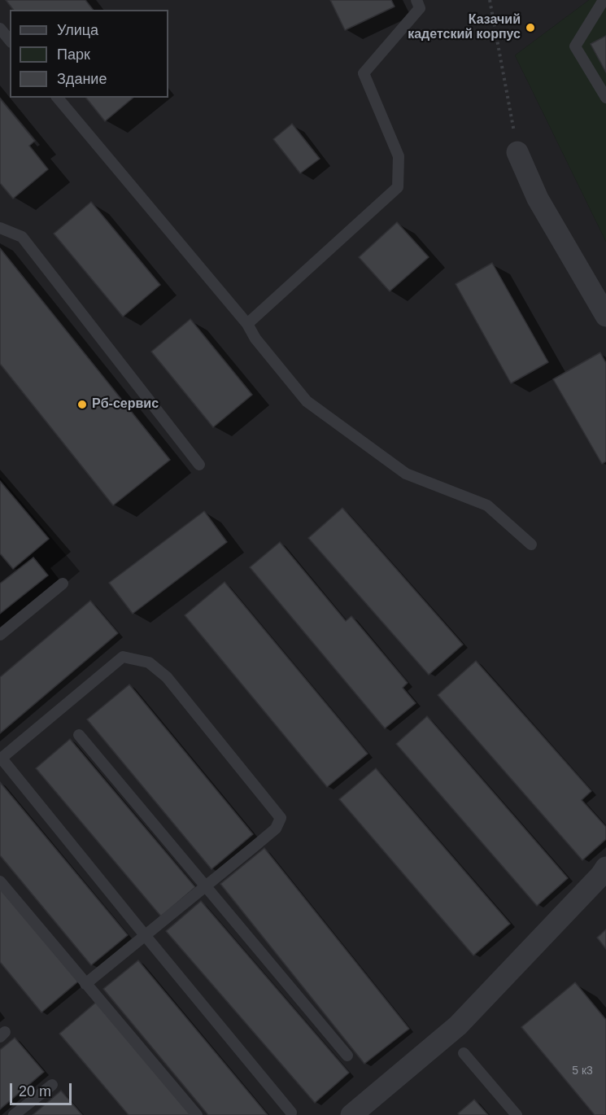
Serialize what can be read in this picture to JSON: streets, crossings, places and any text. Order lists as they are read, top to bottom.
{
  "places": ["Казачий кадетский корпус", "Рб-сервис"],
  "house_numbers": ["5 к3"],
  "legend": ["Улица", "Парк", "Здание"],
  "scale_bar": "20 m"
}
